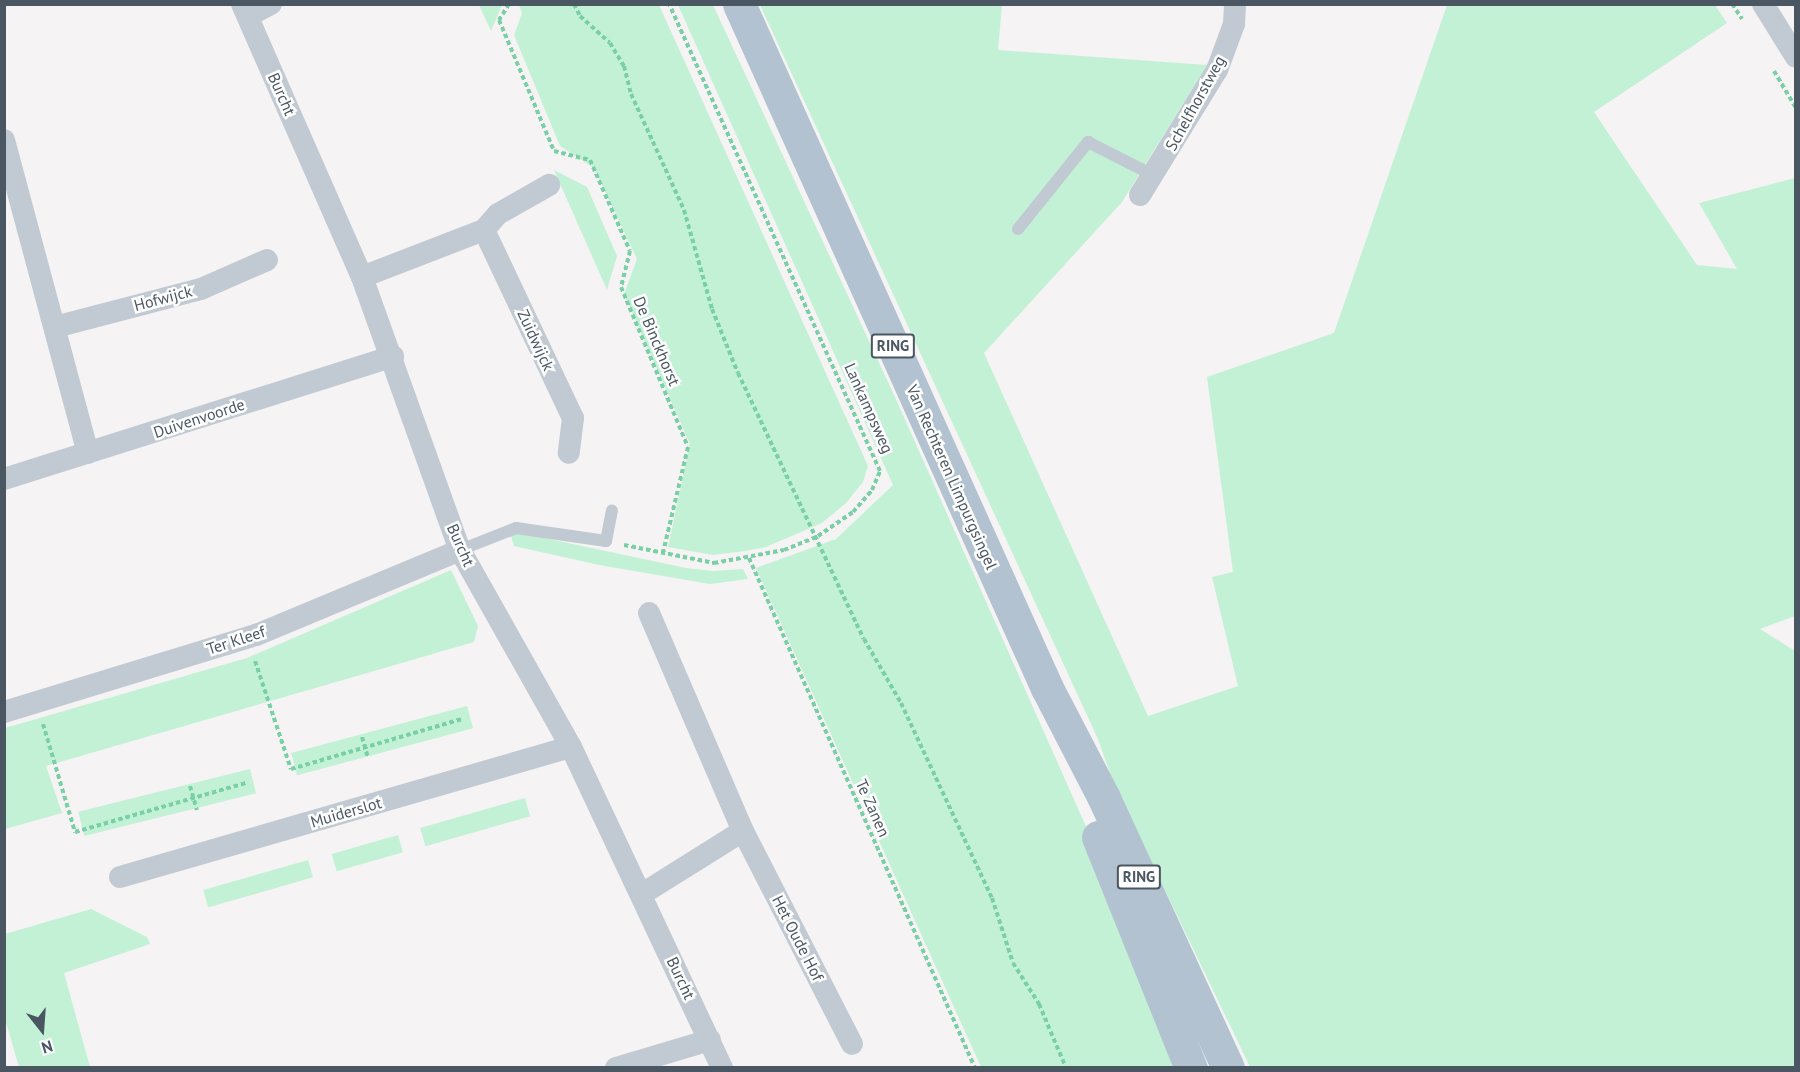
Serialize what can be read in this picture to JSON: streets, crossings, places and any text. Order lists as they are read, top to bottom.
{
  "streets": {
    "main road": ["RING", "Van Rechteren Limpurgsingel"],
    "street": [
      "Burcht",
      "Schelfhorstweg",
      "Hofwijck",
      "Zuidwijck",
      "Duivenvoorde",
      "Ter Kleef",
      "Muiderslot",
      "Het Oude Hof"
    ],
    "path": ["De Binckhorst", "Lankampsweg", "Te Zanen"]
  },
  "crossings": [
    ["Burcht", "Duivenvoorde"],
    ["Burcht", "Ter Kleef"],
    ["Burcht", "Muiderslot"],
    ["De Binckhorst", "Lankampsweg"],
    ["Lankampsweg", "Te Zanen"]
  ],
  "north": "bottom"
}
